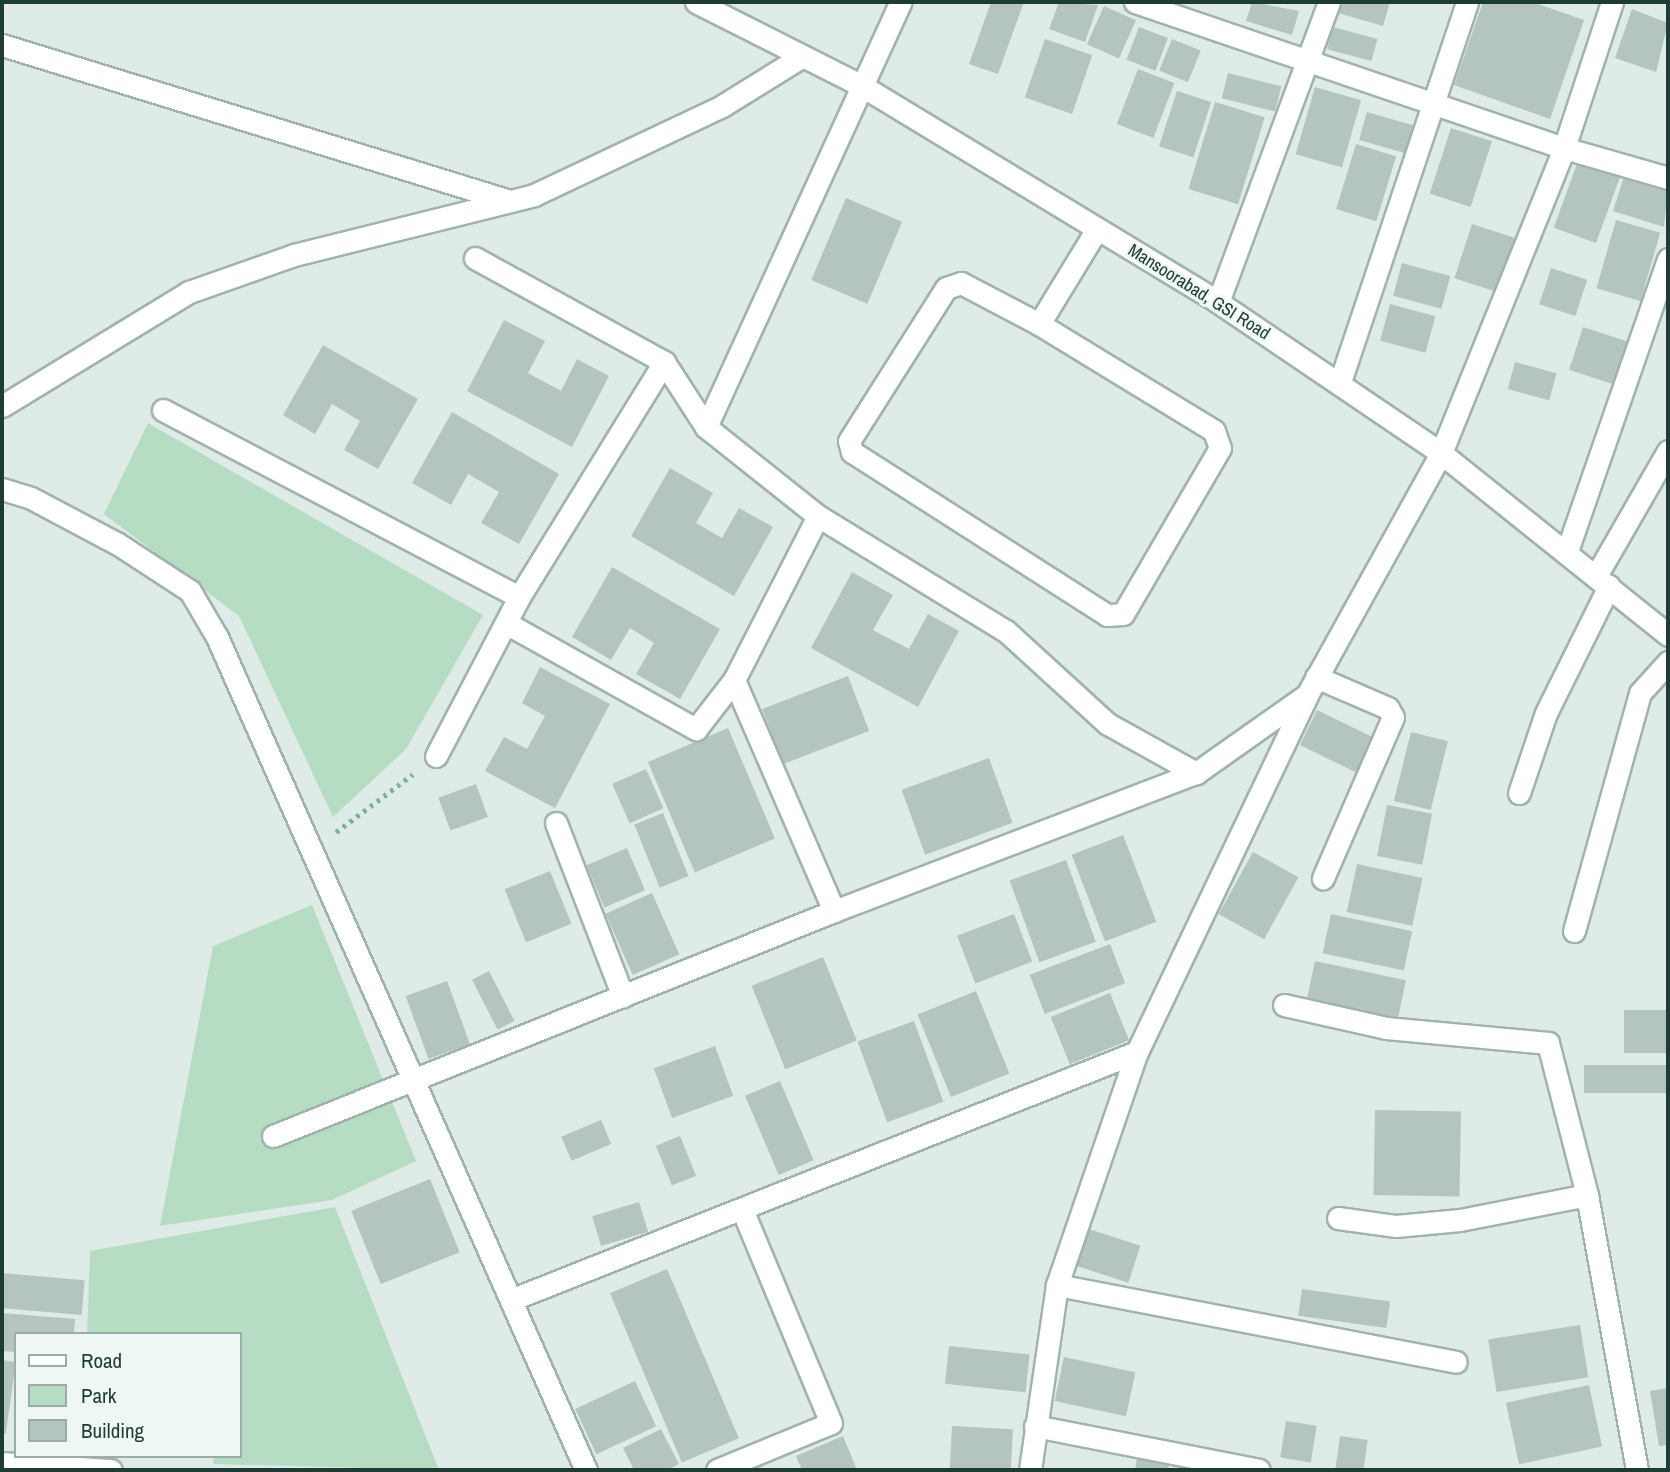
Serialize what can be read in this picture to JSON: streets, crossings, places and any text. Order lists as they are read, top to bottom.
{
  "streets": {
    "street": ["Mansoorabad, GSI Road"]
  },
  "legend": ["Road", "Park", "Building"]
}
